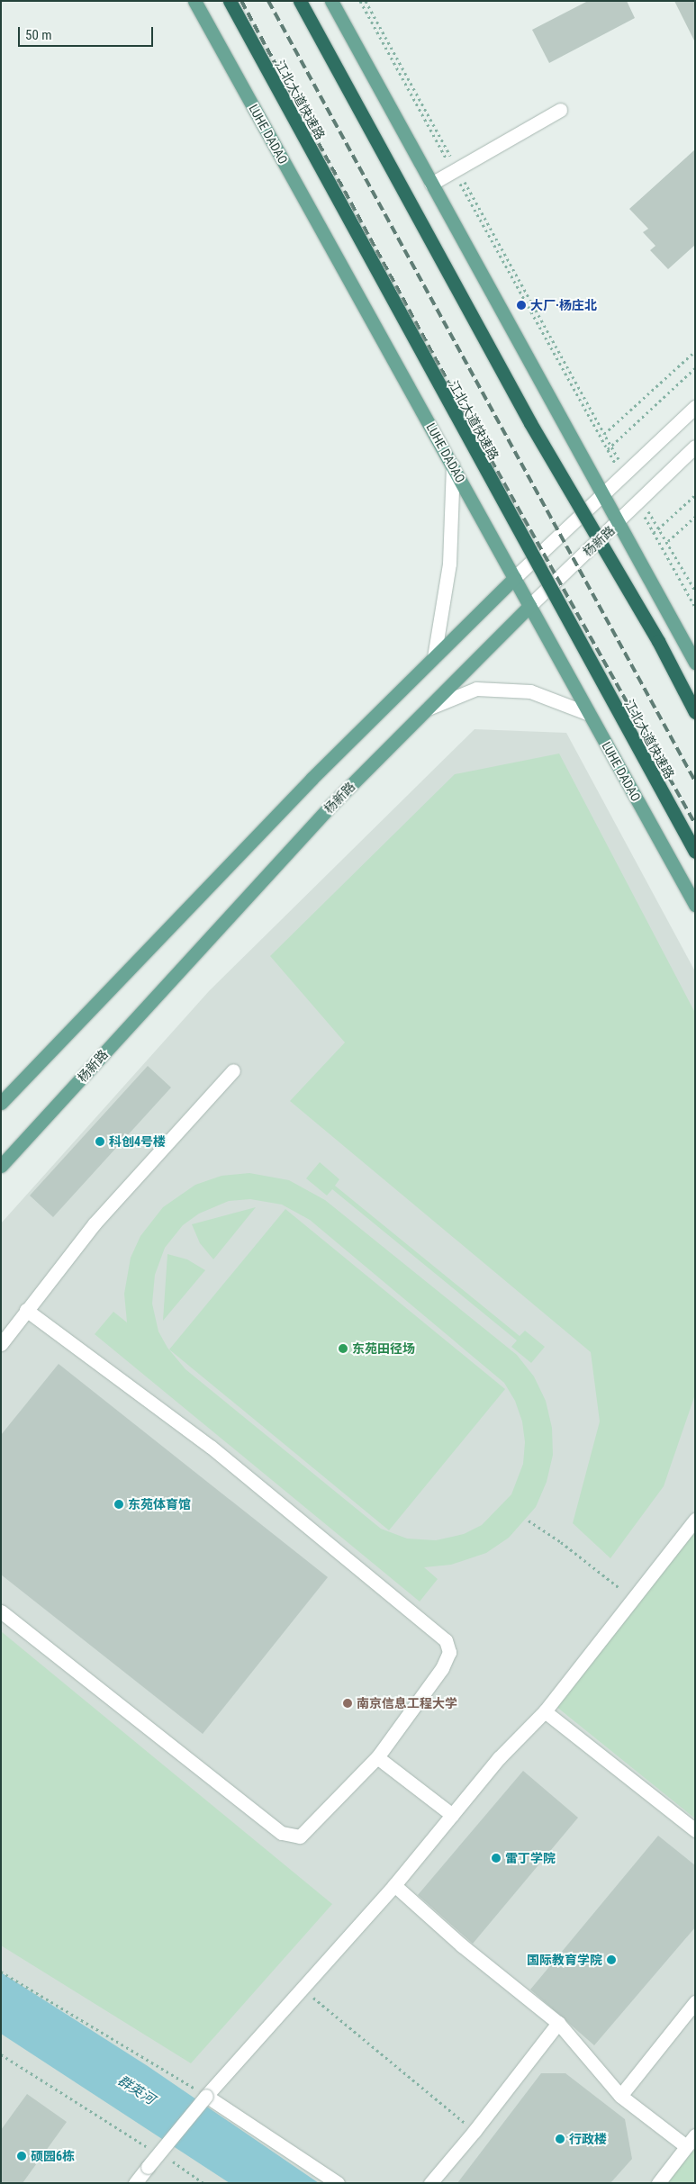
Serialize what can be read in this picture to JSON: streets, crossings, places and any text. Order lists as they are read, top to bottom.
{
  "streets": {
    "highway": ["江北大道快速路"],
    "main road": ["LUHE DADAO", "杨新路"]
  },
  "crossings": [
    ["LUHE DADAO", "杨新路"]
  ],
  "water": ["群英河"],
  "places": [
    "大厂·杨庄北",
    "科创4号楼",
    "东苑田径场",
    "东苑体育馆",
    "南京信息工程大学",
    "雷丁学院",
    "国际教育学院",
    "行政楼",
    "硕园6栋"
  ],
  "scale_bar": "50 m"
}
